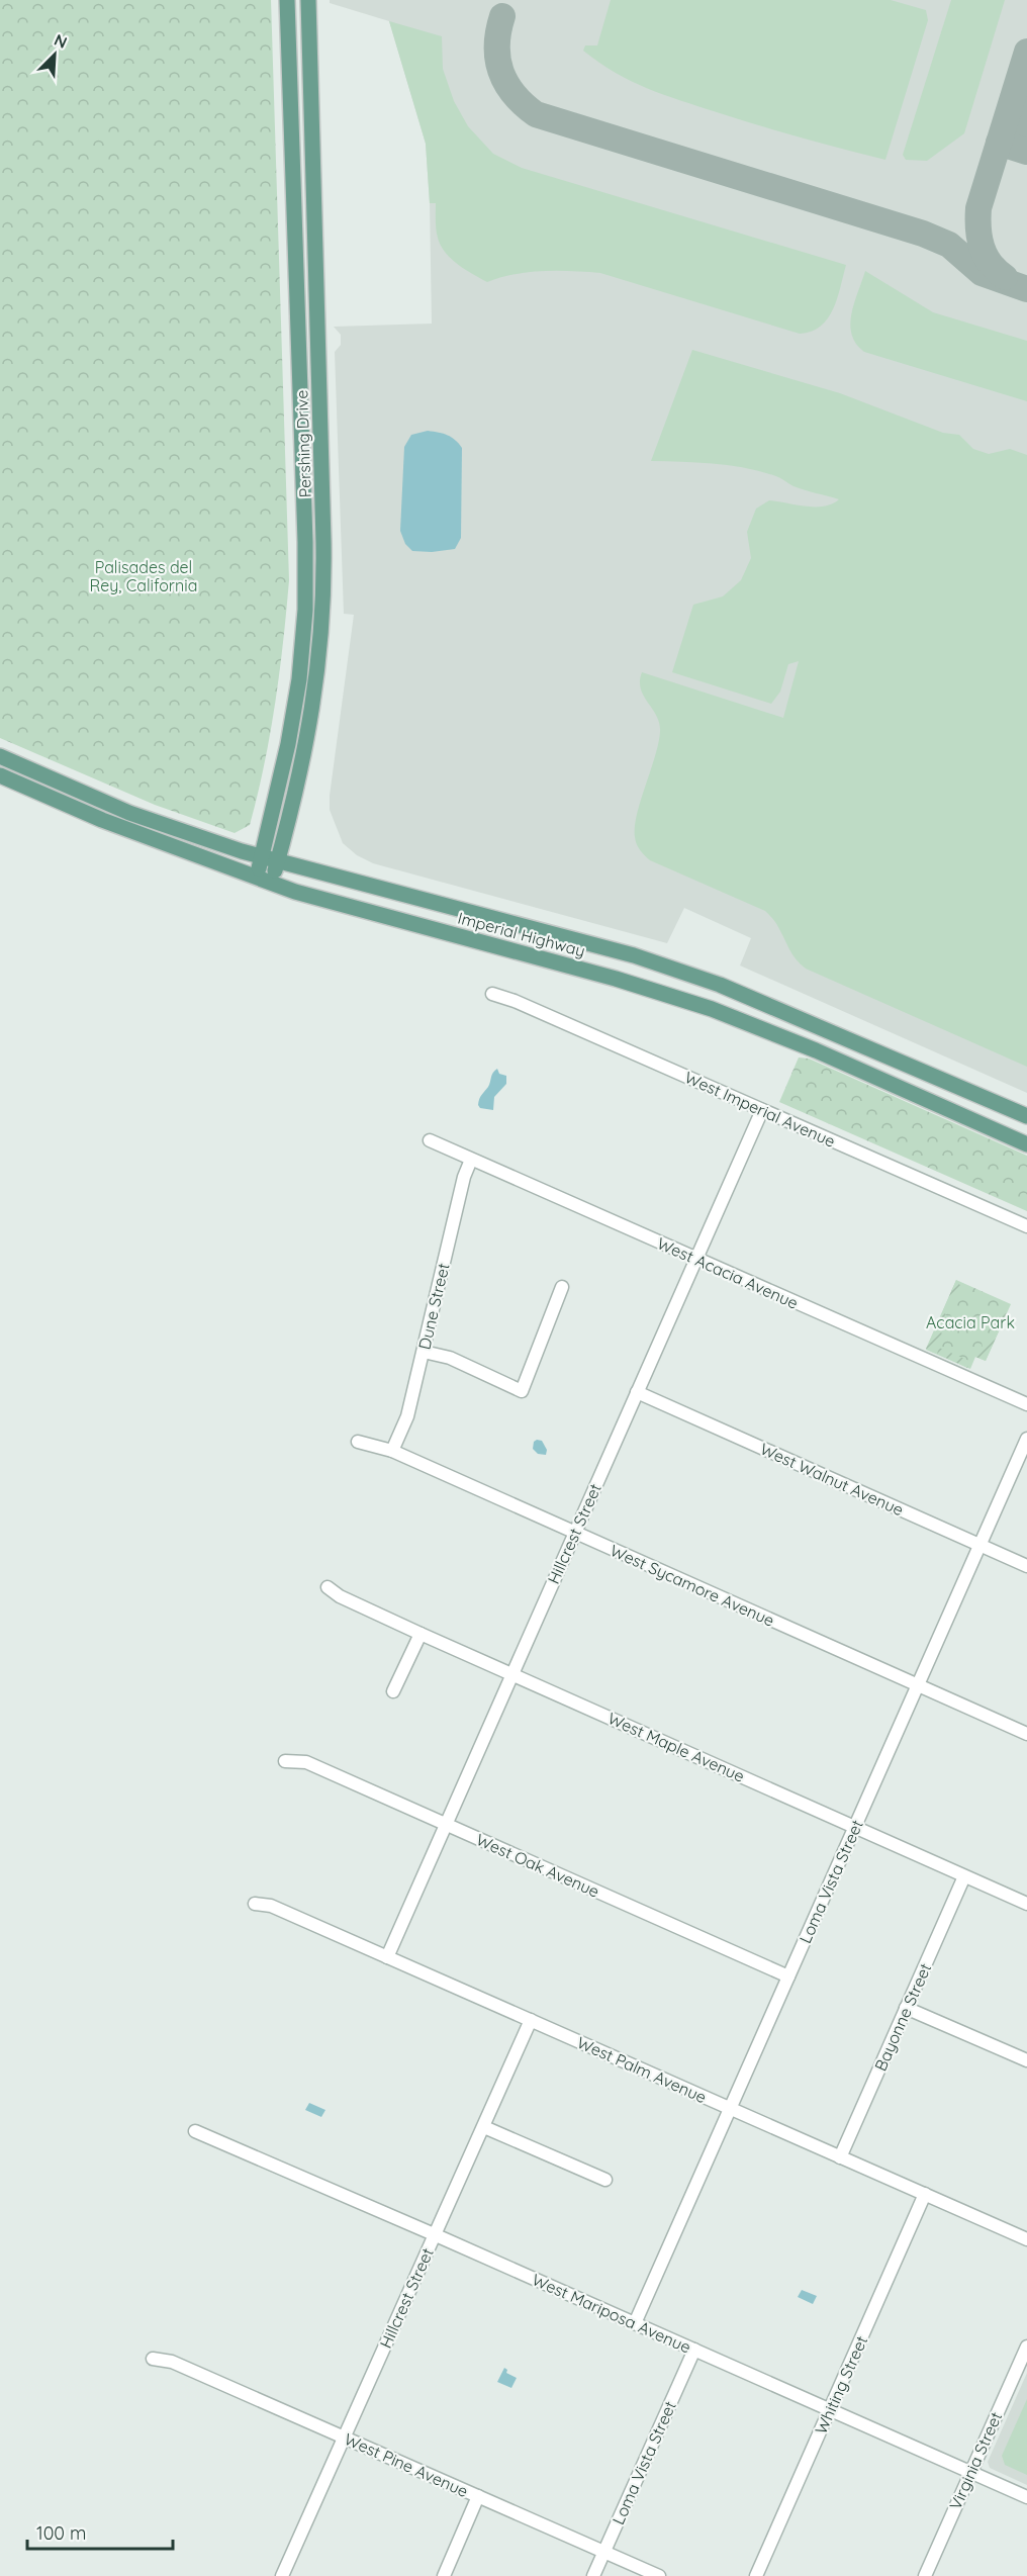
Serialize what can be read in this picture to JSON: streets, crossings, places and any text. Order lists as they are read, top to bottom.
{
  "streets": {
    "main road": ["Pershing Drive", "Imperial Highway"],
    "street": [
      "West Imperial Avenue",
      "West Acacia Avenue",
      "Dune Street",
      "West Walnut Avenue",
      "Hillcrest Street",
      "West Sycamore Avenue",
      "West Maple Avenue",
      "West Oak Avenue",
      "Loma Vista Street",
      "Bayonne Street",
      "West Palm Avenue",
      "West Mariposa Avenue",
      "Whiting Street",
      "Virginia Street",
      "West Pine Avenue"
    ]
  },
  "crossings": [
    ["Pershing Drive", "Imperial Highway"],
    ["West Imperial Avenue", "Hillcrest Street"],
    ["West Acacia Avenue", "Dune Street"],
    ["West Acacia Avenue", "Hillcrest Street"],
    ["Dune Street", "West Sycamore Avenue"],
    ["West Walnut Avenue", "Hillcrest Street"],
    ["West Walnut Avenue", "Loma Vista Street"],
    ["Hillcrest Street", "West Sycamore Avenue"],
    ["Hillcrest Street", "West Maple Avenue"],
    ["Hillcrest Street", "West Oak Avenue"],
    ["Hillcrest Street", "West Palm Avenue"],
    ["Hillcrest Street", "West Mariposa Avenue"],
    ["Hillcrest Street", "West Pine Avenue"],
    ["West Sycamore Avenue", "Loma Vista Street"],
    ["West Maple Avenue", "Loma Vista Street"],
    ["West Maple Avenue", "Bayonne Street"],
    ["West Oak Avenue", "Loma Vista Street"],
    ["Loma Vista Street", "West Palm Avenue"],
    ["Loma Vista Street", "West Mariposa Avenue"],
    ["Loma Vista Street", "West Pine Avenue"],
    ["Bayonne Street", "West Palm Avenue"],
    ["West Palm Avenue", "Whiting Street"],
    ["West Mariposa Avenue", "Whiting Street"],
    ["West Mariposa Avenue", "Virginia Street"]
  ],
  "parks": ["Palisades del Rey, California", "Acacia Park"],
  "scale_bar": "100 m",
  "north": "top right"
}
